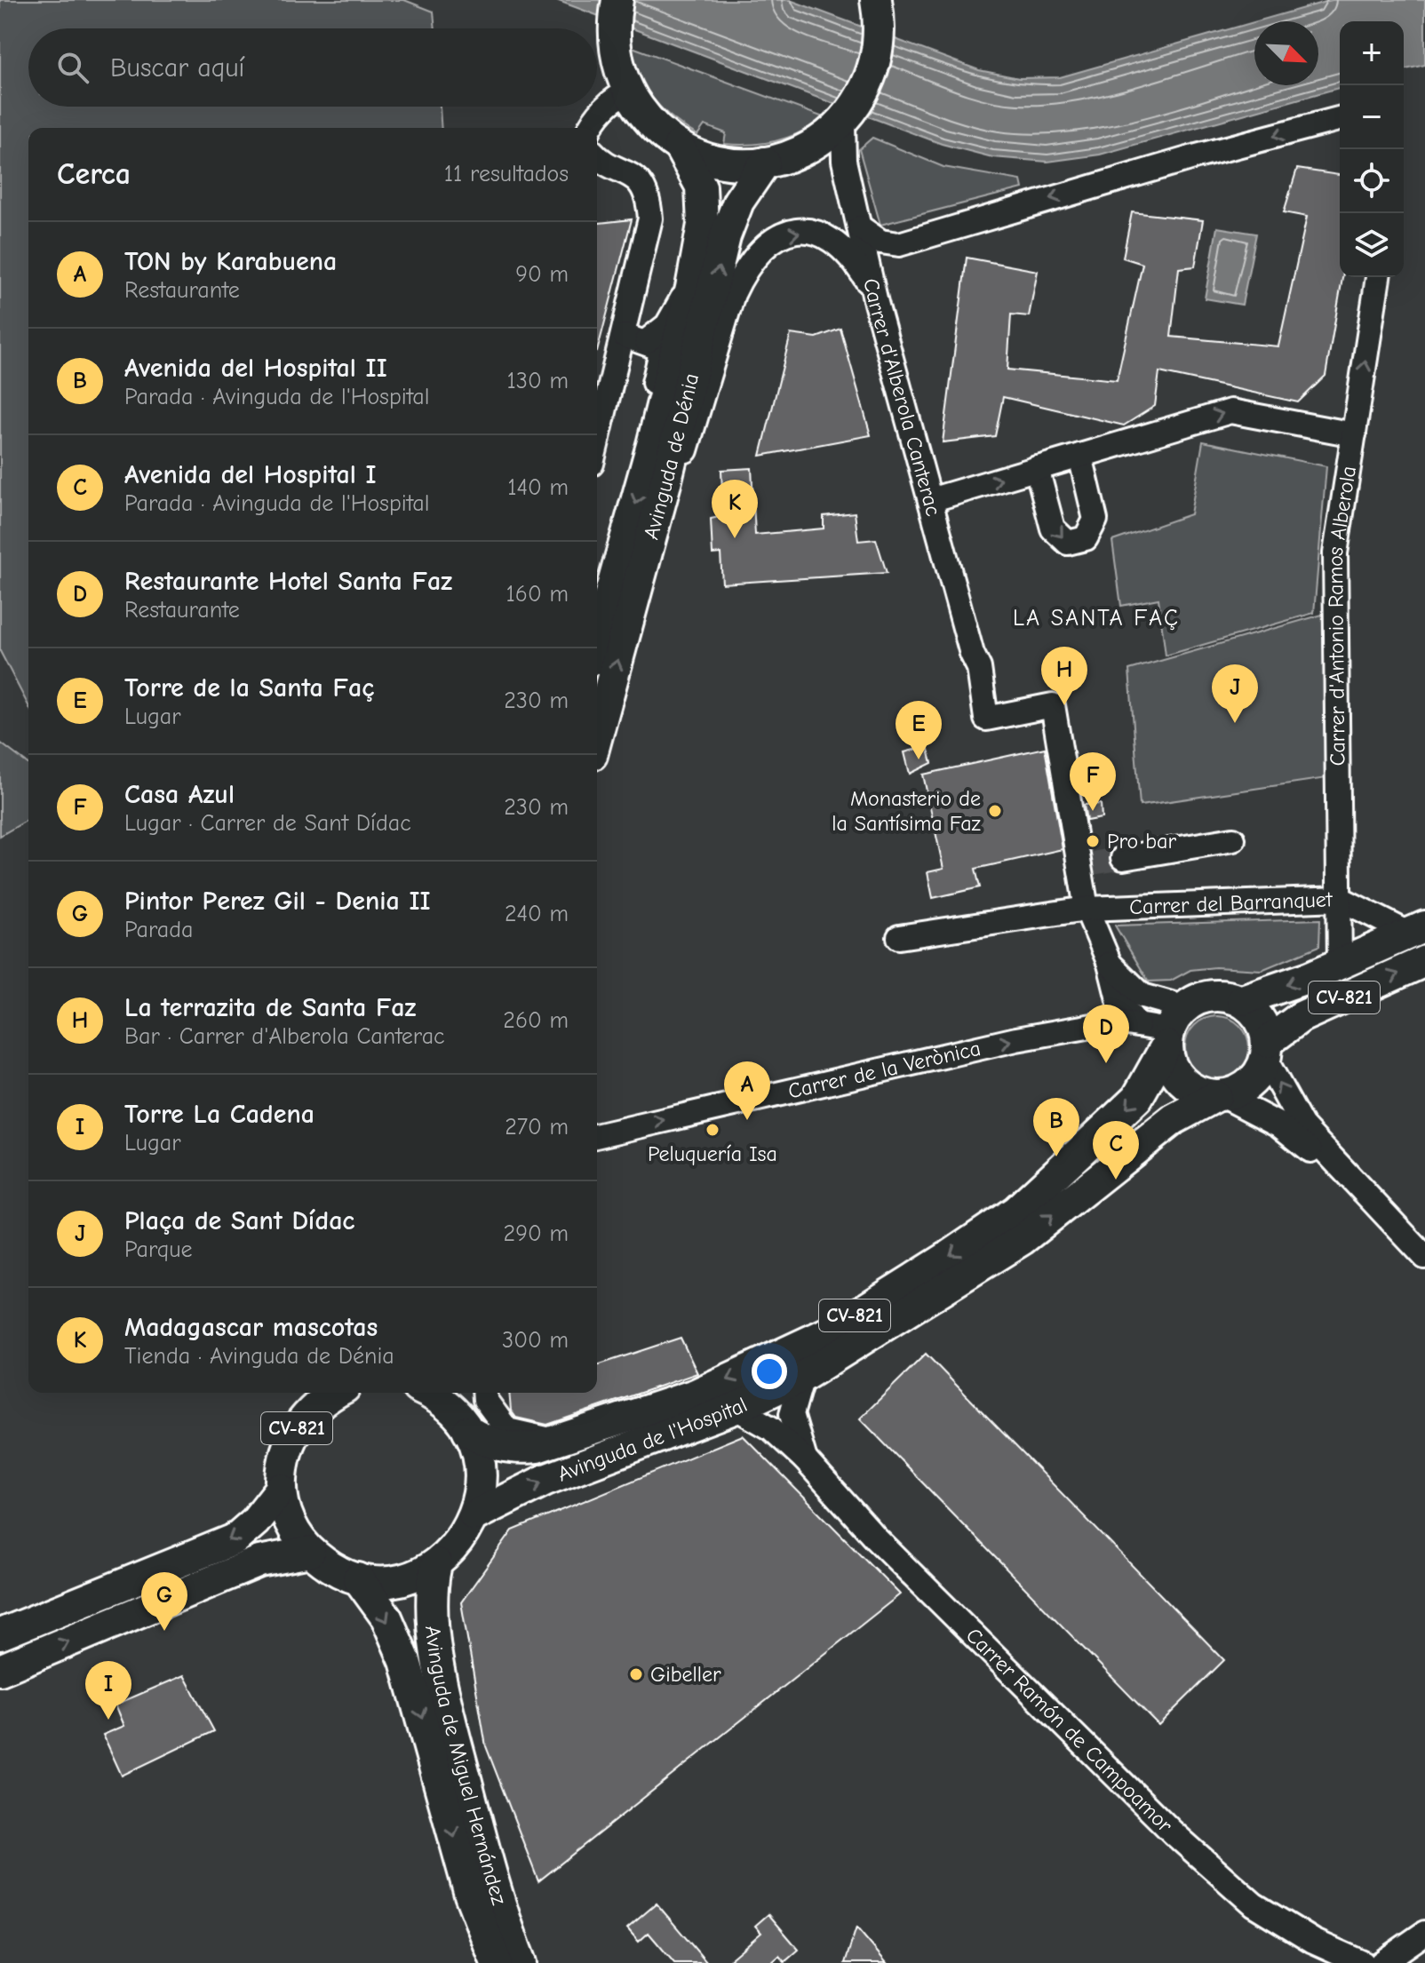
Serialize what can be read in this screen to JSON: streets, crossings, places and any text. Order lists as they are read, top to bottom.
{
  "streets": {
    "main road": [
      "Avinguda de Dénia",
      "Carrer del Barranquet",
      "CV-821",
      "Avinguda de l'Hospital",
      "Avinguda de Miguel Hernández"
    ],
    "street": [
      "Carrer d'Alberola Canterac",
      "Carrer d'Antonio Ramos Alberola",
      "Carrer de la Verònica",
      "Carrer Ramón de Campoamor"
    ]
  },
  "crossings": [
    ["Carrer d'Alberola Canterac", "Carrer del Barranquet"],
    ["Carrer d'Antonio Ramos Alberola", "Carrer del Barranquet"],
    ["Carrer del Barranquet", "CV-821"],
    ["Carrer del Barranquet", "Carrer de la Verònica"],
    ["Carrer del Barranquet", "Avinguda de l'Hospital"],
    ["CV-821", "Carrer de la Verònica"],
    ["CV-821", "Avinguda de l'Hospital"],
    ["CV-821", "Avinguda de Miguel Hernández"],
    ["Carrer de la Verònica", "Avinguda de l'Hospital"],
    ["Avinguda de l'Hospital", "Carrer Ramón de Campoamor"]
  ],
  "one_way": ["Carrer de la Verònica"],
  "districts": ["LA SANTA FAÇ"],
  "places": [
    "Monasterio de la Santísima Faz",
    "Pro bar",
    "Peluquería Isa",
    "Gibeller"
  ],
  "north": "bottom right",
  "page": {
    "map_buttons": ["+", "−"],
    "search": "Buscar aquí",
    "heading": ["Cerca", "11 resultados"],
    "list": [
      {
        "mark": "A",
        "name": "TON by Karabuena",
        "note": "Restaurante",
        "value": "90 m"
      },
      {
        "mark": "B",
        "name": "Avenida del Hospital II",
        "note": "Parada · Avinguda de l'Hospital",
        "value": "130 m"
      },
      {
        "mark": "C",
        "name": "Avenida del Hospital I",
        "note": "Parada · Avinguda de l'Hospital",
        "value": "140 m"
      },
      {
        "mark": "D",
        "name": "Restaurante Hotel Santa Faz",
        "note": "Restaurante",
        "value": "160 m"
      },
      {
        "mark": "E",
        "name": "Torre de la Santa Faç",
        "note": "Lugar",
        "value": "230 m"
      },
      {
        "mark": "F",
        "name": "Casa Azul",
        "note": "Lugar · Carrer de Sant Dídac",
        "value": "230 m"
      },
      {
        "mark": "G",
        "name": "Pintor Perez Gil - Denia II",
        "note": "Parada",
        "value": "240 m"
      },
      {
        "mark": "H",
        "name": "La terrazita de Santa Faz",
        "note": "Bar · Carrer d'Alberola Canterac",
        "value": "260 m"
      },
      {
        "mark": "I",
        "name": "Torre La Cadena",
        "note": "Lugar",
        "value": "270 m"
      },
      {
        "mark": "J",
        "name": "Plaça de Sant Dídac",
        "note": "Parque",
        "value": "290 m"
      },
      {
        "mark": "K",
        "name": "Madagascar mascotas",
        "note": "Tienda · Avinguda de Dénia",
        "value": "300 m"
      }
    ],
    "pins": [
      "K",
      "H",
      "J",
      "E",
      "F",
      "D",
      "A",
      "B",
      "C",
      "G",
      "I"
    ]
  }
}
